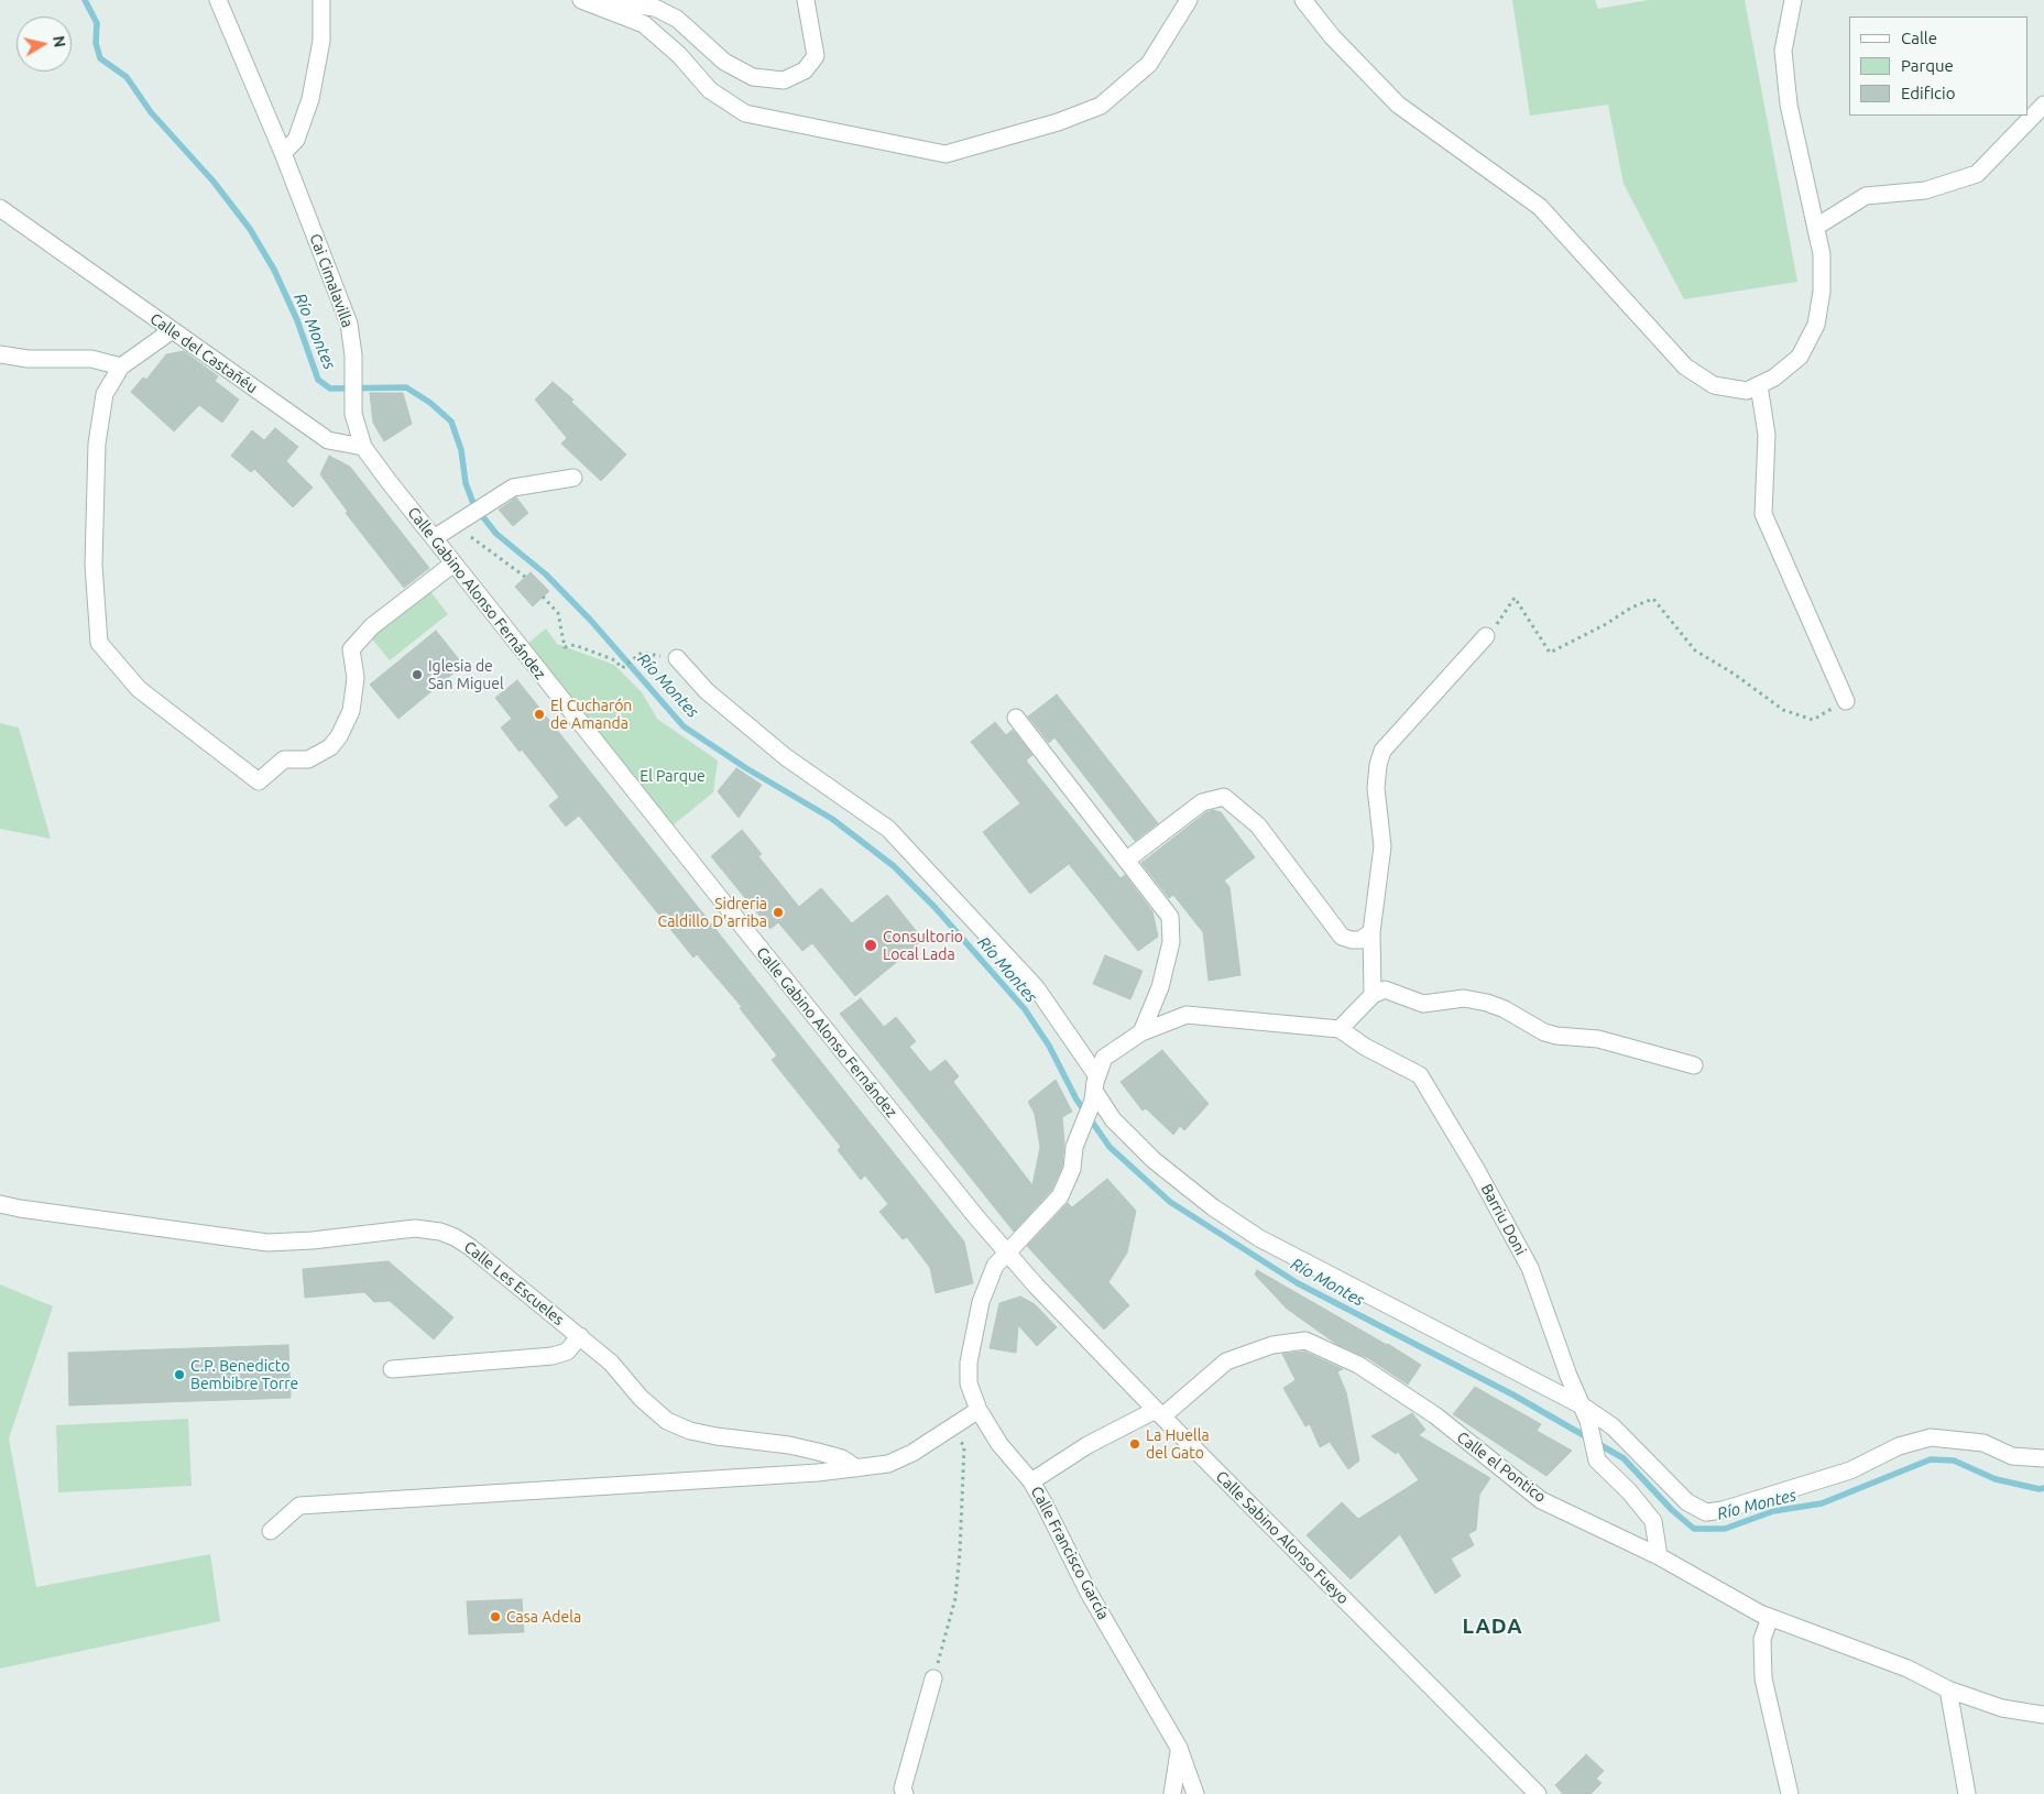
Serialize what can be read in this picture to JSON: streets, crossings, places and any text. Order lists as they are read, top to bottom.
{
  "streets": {
    "street": [
      "Cai Cimalavilla",
      "Calle del Castañéu",
      "Calle Gabino Alonso Fernández",
      "Barriu Doni",
      "Calle Les Escueles",
      "Calle el Pontico",
      "Calle Sabino Alonso Fueyo",
      "Calle Francisco García"
    ]
  },
  "crossings": [
    ["Cai Cimalavilla", "Calle Gabino Alonso Fernández"],
    ["Calle del Castañéu", "Calle Gabino Alonso Fernández"],
    ["Calle Gabino Alonso Fernández", "Barriu Doni"],
    ["Calle Gabino Alonso Fernández", "Calle Sabino Alonso Fueyo"],
    ["Calle Gabino Alonso Fernández", "Calle Francisco García"],
    ["Barriu Doni", "Calle el Pontico"],
    ["Barriu Doni", "Calle Sabino Alonso Fueyo"],
    ["Barriu Doni", "Calle Francisco García"],
    ["Calle el Pontico", "Calle Sabino Alonso Fueyo"],
    ["Calle el Pontico", "Calle Francisco García"],
    ["Calle Sabino Alonso Fueyo", "Calle Francisco García"]
  ],
  "districts": ["LADA"],
  "water": ["Río Montes"],
  "parks": ["El Parque"],
  "places": [
    "Iglesia de San Miguel",
    "El Cucharón de Amanda",
    "Sidreria Caldillo D'arriba",
    "Consultorio Local Lada",
    "C.P. Benedicto Bembibre Torre",
    "La Huella del Gato",
    "Casa Adela"
  ],
  "legend": ["Calle", "Parque", "Edificio"],
  "north": "right"
}
